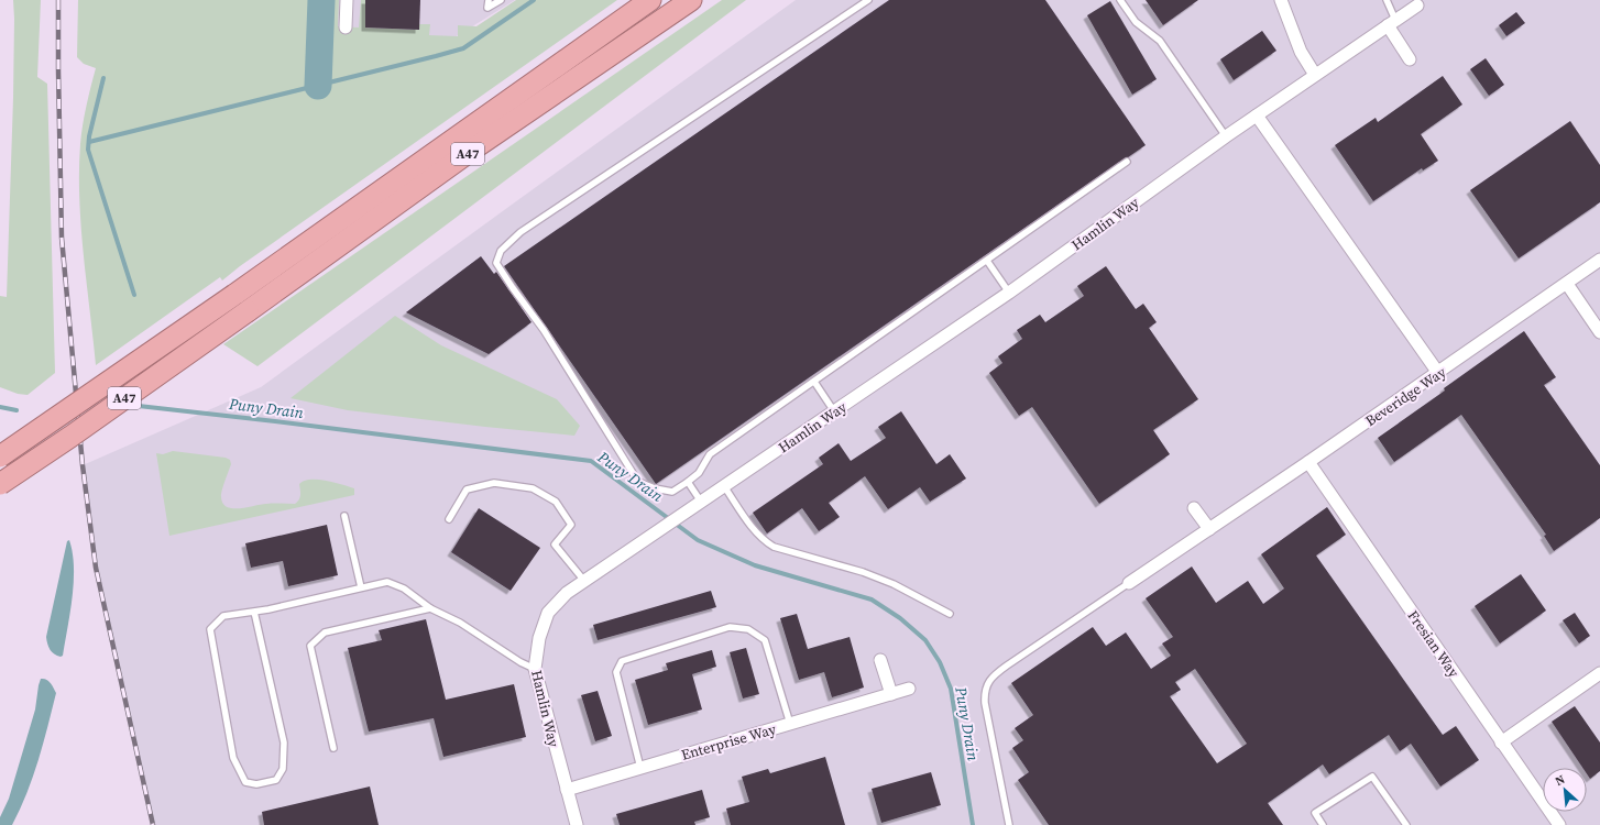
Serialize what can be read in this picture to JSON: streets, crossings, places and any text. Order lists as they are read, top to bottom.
{
  "streets": {
    "highway": ["A47"],
    "street": [
      "Hamlin Way",
      "Beveridge Way",
      "Fresian Way",
      "Enterprise Way"
    ]
  },
  "crossings": [
    ["Hamlin Way", "Enterprise Way"],
    ["Beveridge Way", "Fresian Way"]
  ],
  "water": ["Puny Drain"],
  "north": "top left"
}
